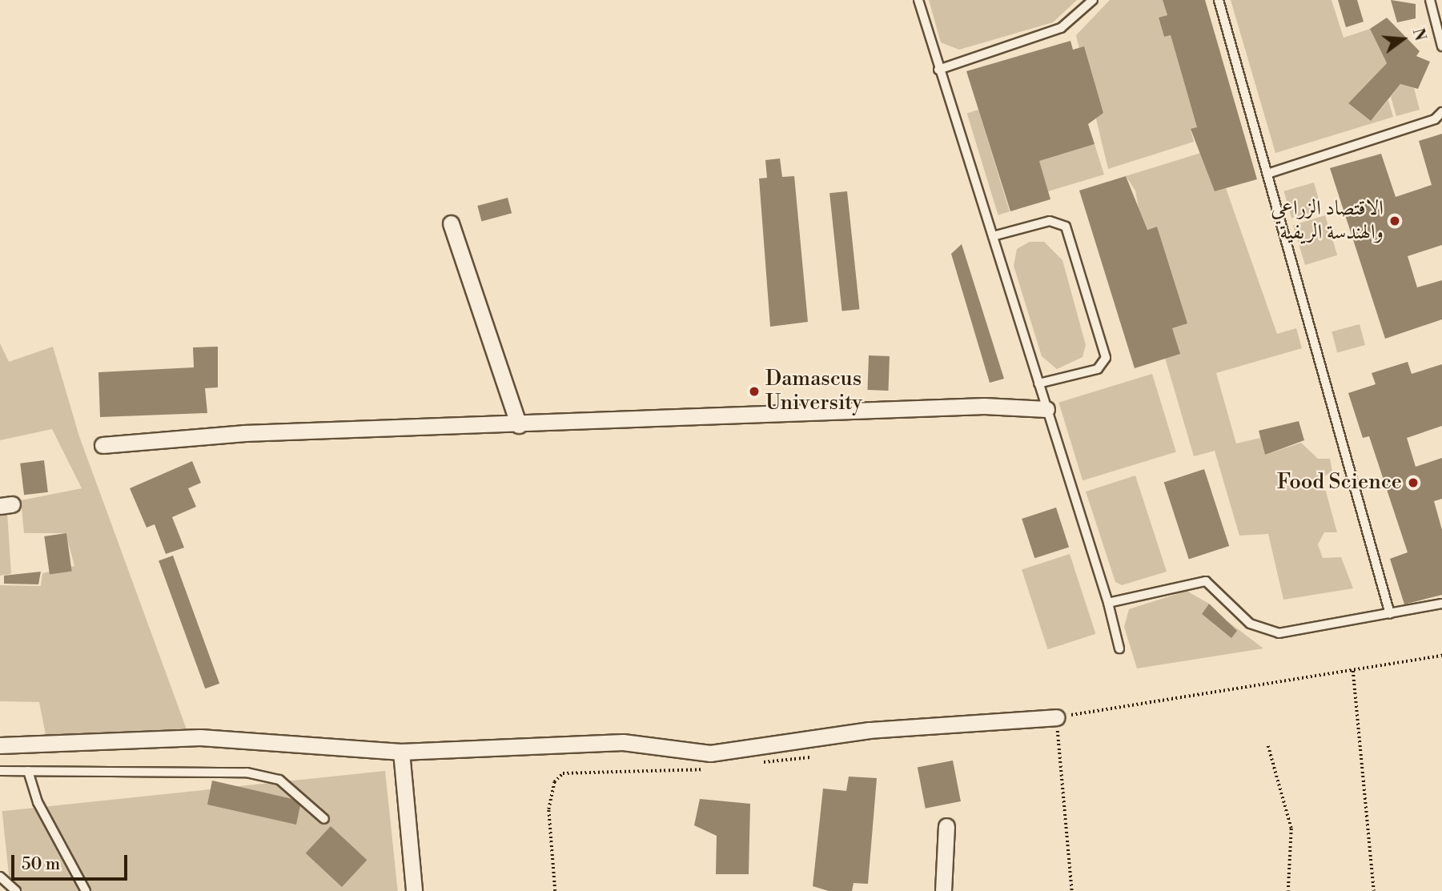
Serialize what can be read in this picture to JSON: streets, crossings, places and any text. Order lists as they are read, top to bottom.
{
  "places": ["الاقتصاد الزراعي والهندسة الريفية", "Damascus University", "Food Science"],
  "scale_bar": "50 m",
  "north": "right"
}
